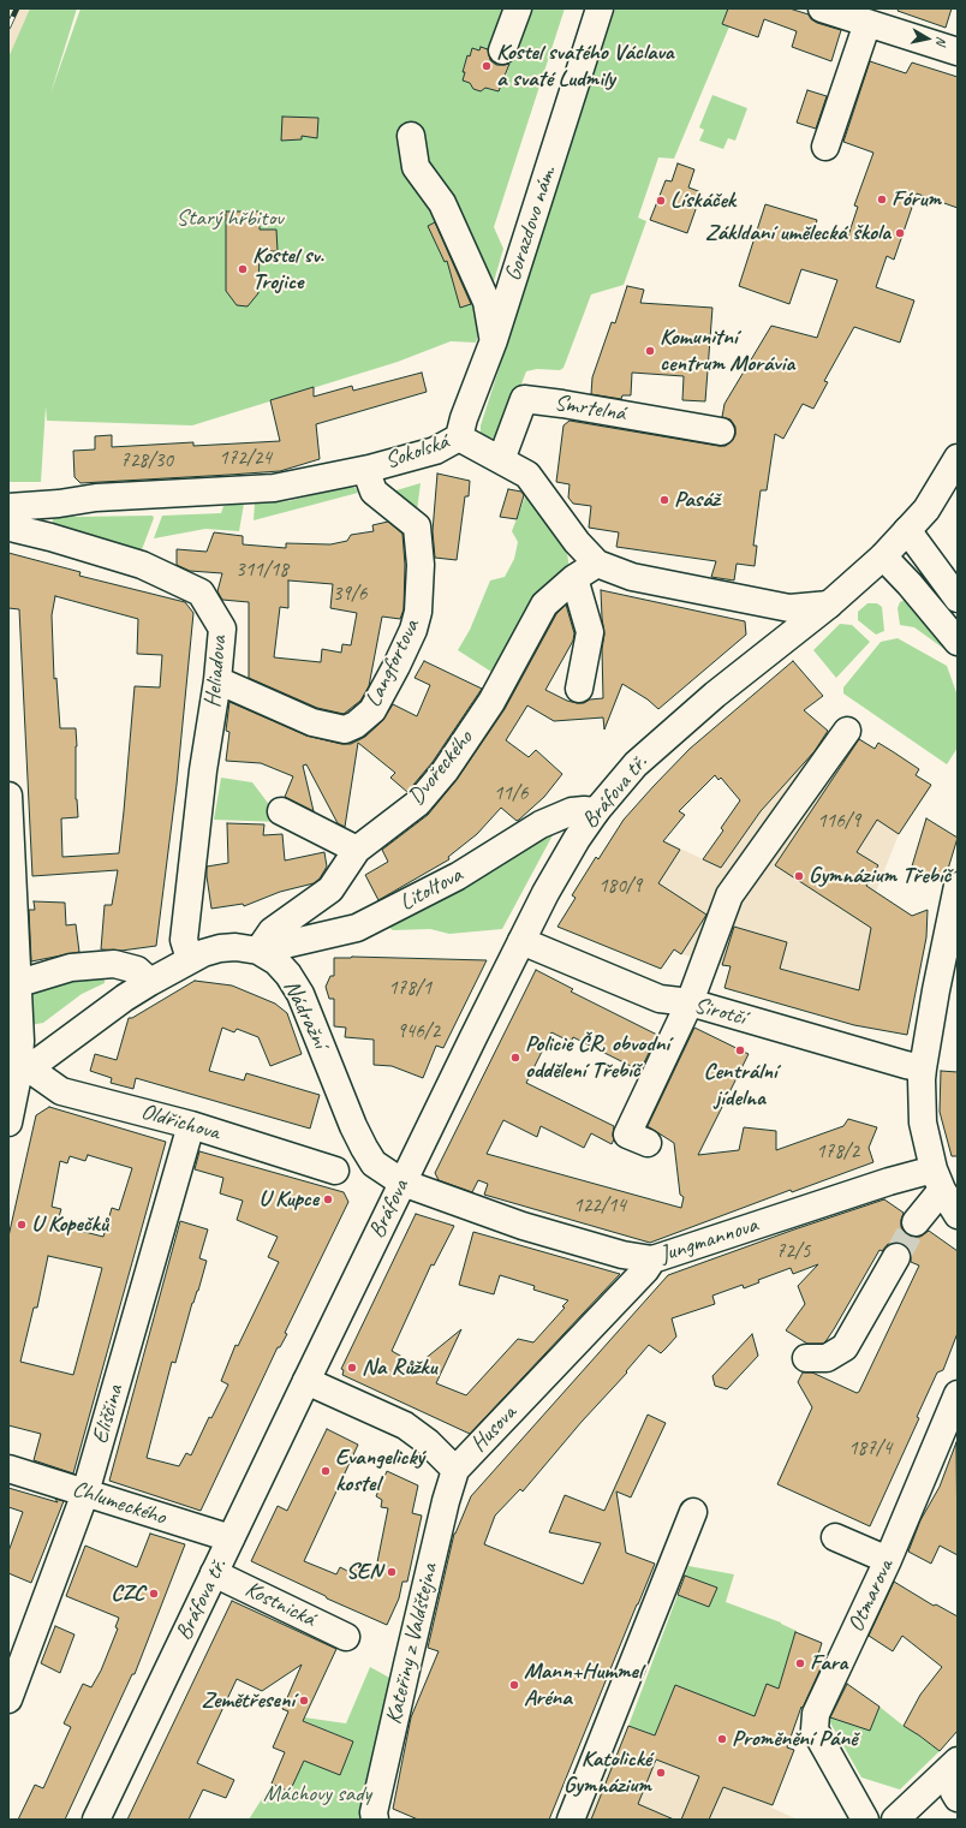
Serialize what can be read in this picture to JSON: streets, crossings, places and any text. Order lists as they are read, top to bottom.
{
  "streets": {
    "street": [
      "Gorazdovo nám.",
      "Smrtelná",
      "Sokolská",
      "Langfortova",
      "Heliadova",
      "Dvořeckého",
      "Bráfova tř.",
      "Litoltova",
      "Sirotčí",
      "Nádražní",
      "Oldřichova",
      "Bráfova",
      "Jungmannova",
      "Eliščina",
      "Husova",
      "Chlumeckého",
      "Otmarova",
      "Kostnická",
      "Kateřiny z Valdštejna"
    ]
  },
  "crossings": [
    ["Gorazdovo nám.", "Sokolská"],
    ["Smrtelná", "Sokolská"],
    ["Sokolská", "Langfortova"],
    ["Sokolská", "Dvořeckého"],
    ["Sokolská", "Bráfova tř."],
    ["Langfortova", "Heliadova"],
    ["Heliadova", "Nádražní"],
    ["Dvořeckého", "Litoltova"],
    ["Dvořeckého", "Nádražní"],
    ["Bráfova tř.", "Litoltova"],
    ["Bráfova tř.", "Sirotčí"],
    ["Bráfova tř.", "Bráfova"],
    ["Bráfova tř.", "Husova"],
    ["Bráfova tř.", "Chlumeckého"],
    ["Bráfova tř.", "Kostnická"],
    ["Litoltova", "Nádražní"],
    ["Nádražní", "Oldřichova"],
    ["Nádražní", "Bráfova"],
    ["Nádražní", "Jungmannova"],
    ["Oldřichova", "Eliščina"],
    ["Bráfova", "Jungmannova"],
    ["Bráfova", "Husova"],
    ["Jungmannova", "Husova"],
    ["Eliščina", "Chlumeckého"],
    ["Husova", "Kateřiny z Valdštejna"]
  ],
  "parks": ["Starý hřbitov", "Máchovy sady"],
  "places": [
    "Kostel svatého Václava a svaté Ludmily",
    "Fórum",
    "Lískáček",
    "Zákldaní umělecká škola",
    "Kostel sv. Trojice",
    "Komunitní centrum Morávia",
    "Pasáž",
    "Gymnázium Třebíč",
    "Centrální jídelna",
    "Policie ČR, obvodní oddělení Třebíč",
    "U Kupce",
    "U Kopečků",
    "Na Růžku",
    "Evangelický kostel",
    "SEN",
    "CZC",
    "Fara",
    "Mann+Hummel Aréna",
    "Zemětřesení",
    "Proměnění Páně",
    "Katolické Gymnázium"
  ],
  "house_numbers": [
    "172/24",
    "728/30",
    "311/18",
    "39/6",
    "11/6",
    "116/9",
    "180/9",
    "178/1",
    "946/2",
    "178/2",
    "122/14",
    "72/5",
    "187/4"
  ],
  "north": "right"
}
